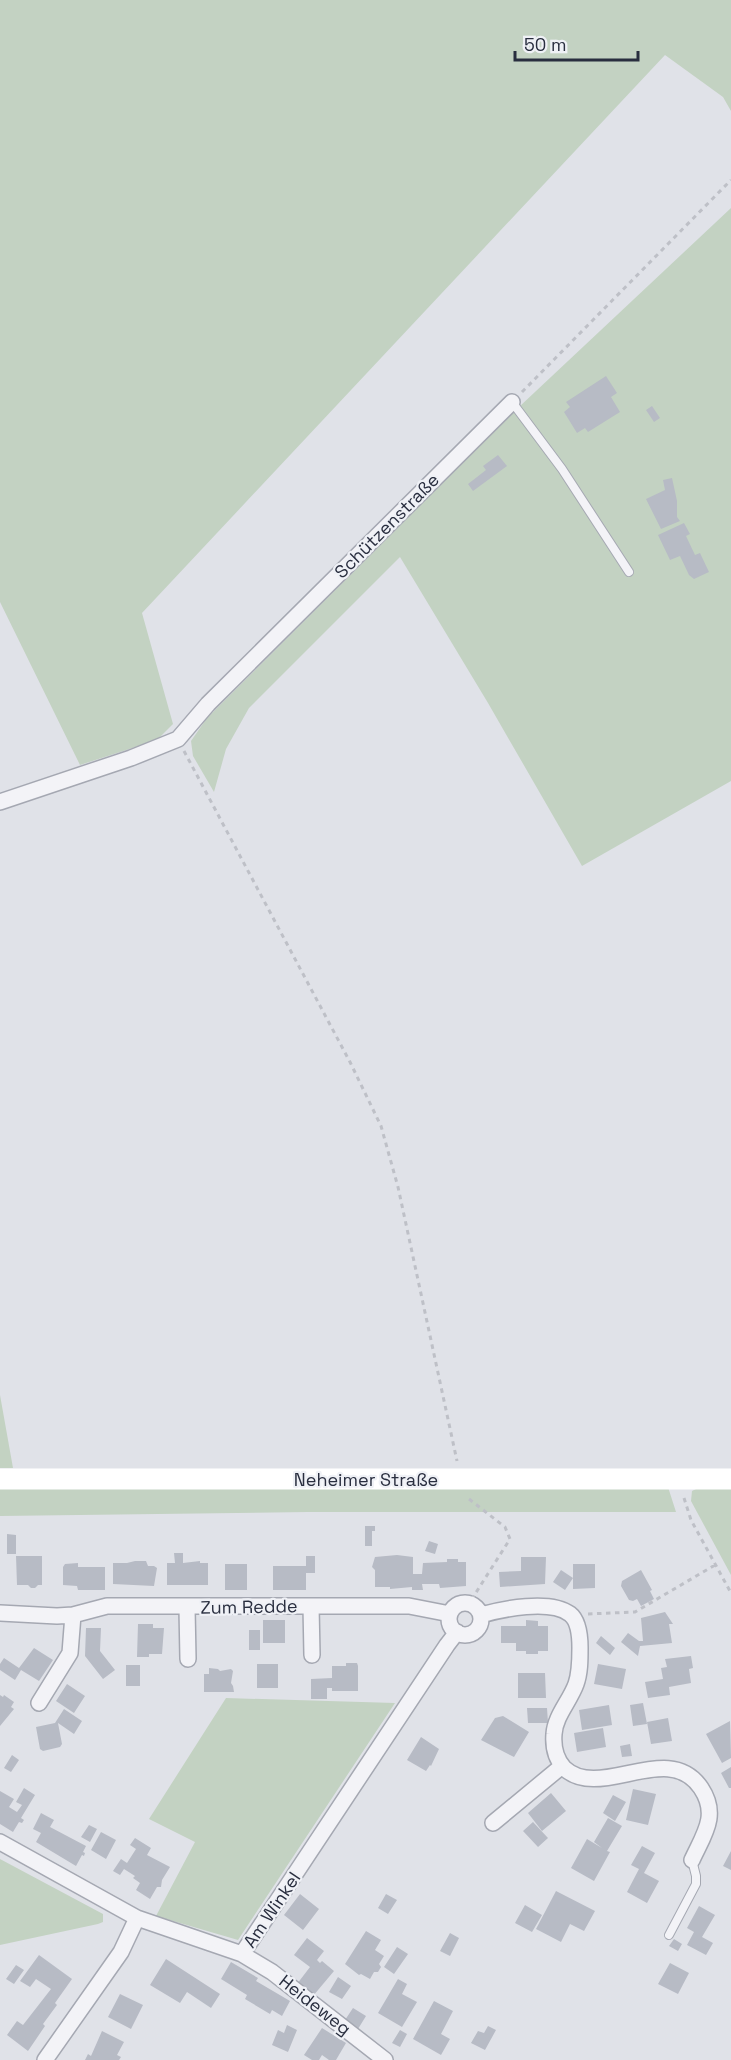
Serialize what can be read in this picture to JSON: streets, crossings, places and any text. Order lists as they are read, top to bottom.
{
  "streets": {
    "main road": ["Neheimer Straße"],
    "street": [
      "Schützenstraße",
      "Zum Redde",
      "Am Winkel",
      "Heideweg"
    ]
  },
  "crossings": [
    ["Zum Redde", "Am Winkel"],
    ["Am Winkel", "Heideweg"]
  ],
  "scale_bar": "50 m"
}
